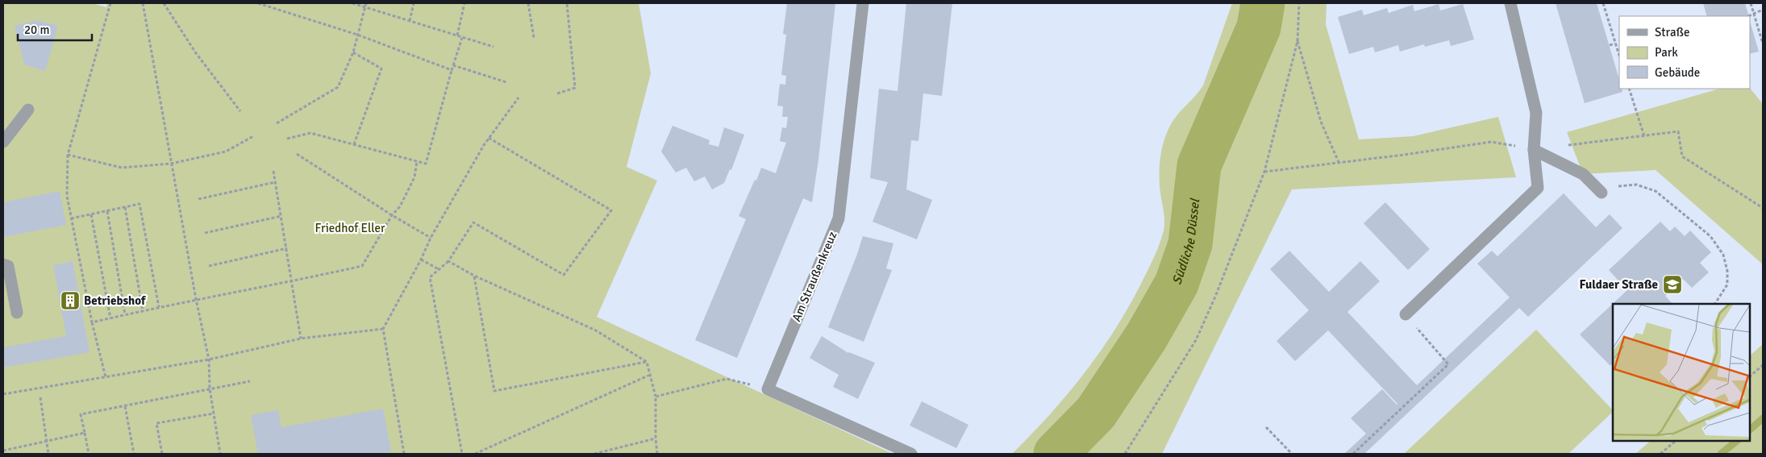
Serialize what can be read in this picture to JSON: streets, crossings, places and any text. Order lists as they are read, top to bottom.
{
  "streets": {
    "street": ["Am Straußenkreuz"]
  },
  "water": ["Südliche Düssel"],
  "parks": ["Friedhof Eller"],
  "places": {
    "school or university": ["Fuldaer Straße"],
    "building": ["Betriebshof"]
  },
  "legend": ["Straße", "Park", "Gebäude"],
  "scale_bar": "20 m"
}
